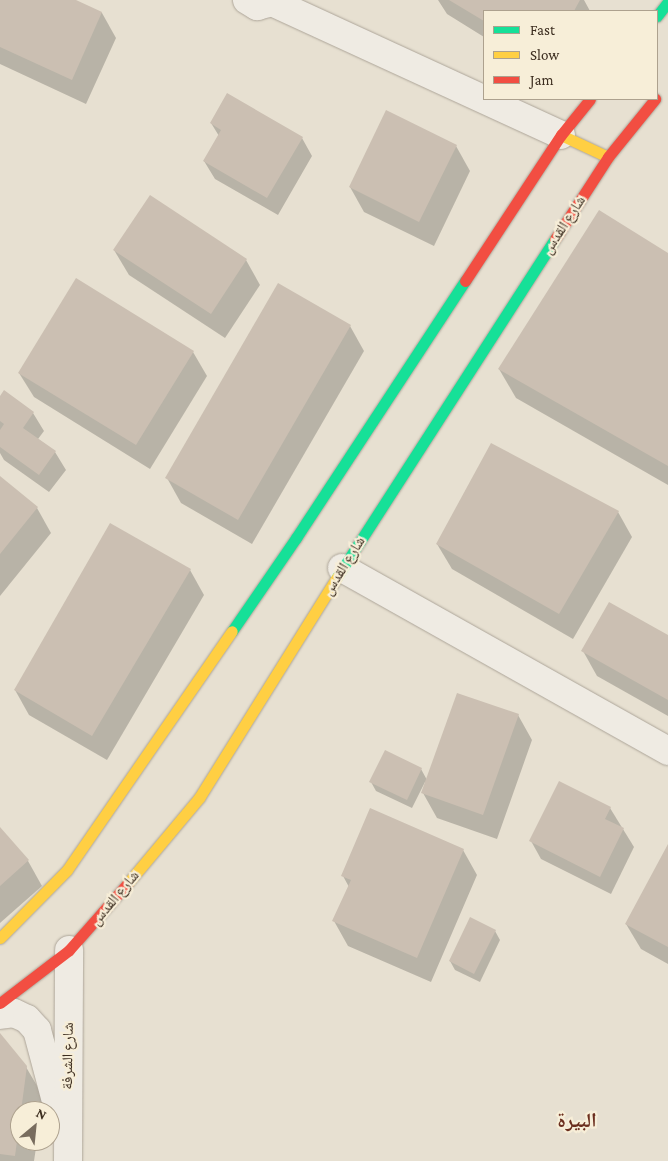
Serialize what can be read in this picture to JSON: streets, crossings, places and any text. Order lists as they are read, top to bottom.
{
  "streets": {
    "main road": ["شارع القدس"],
    "street": ["شارع الشرفة"]
  },
  "crossings": [
    ["شارع القدس", "شارع الشرفة"]
  ],
  "districts": ["البيرة"],
  "legend": ["Fast", "Slow", "Jam"],
  "north": "top right"
}
